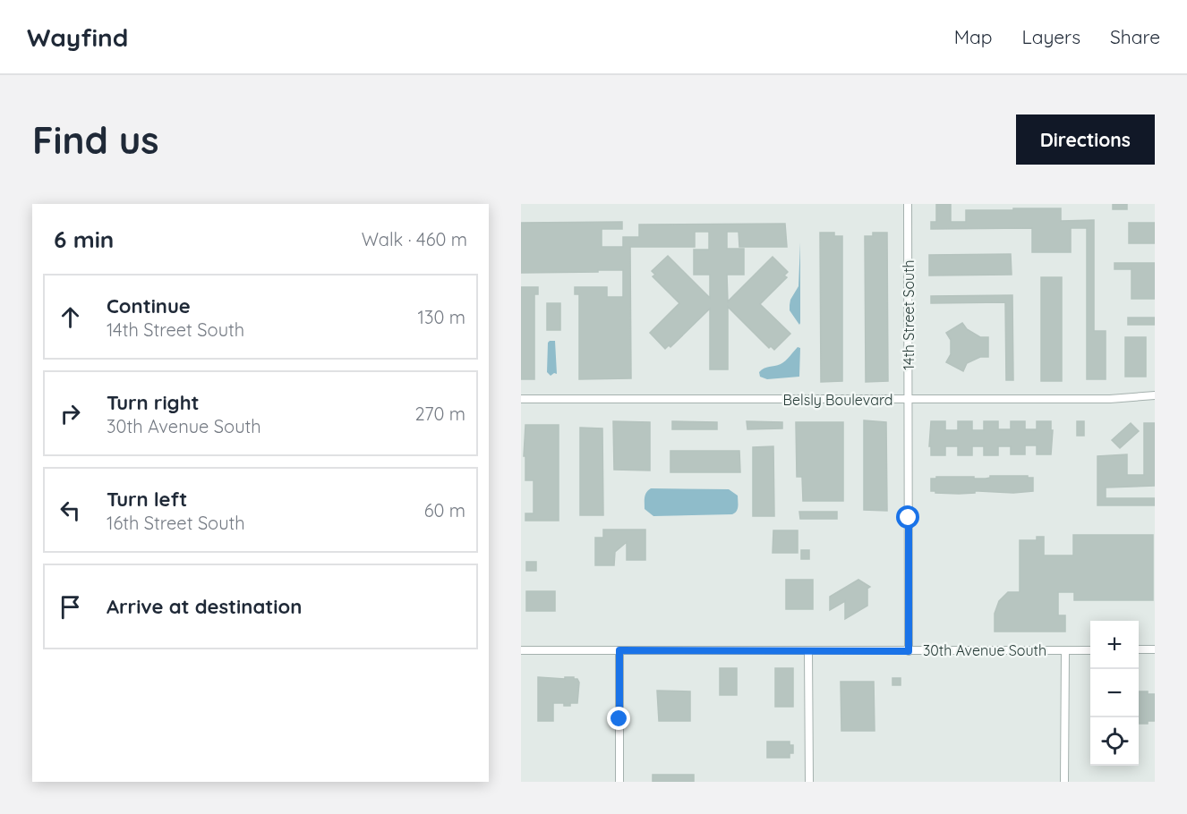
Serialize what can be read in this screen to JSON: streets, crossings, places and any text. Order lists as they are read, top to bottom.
{
  "streets": {
    "street": ["14th Street South", "Belsly Boulevard", "30th Avenue South"]
  },
  "crossings": [
    ["14th Street South", "Belsly Boulevard"],
    ["14th Street South", "30th Avenue South"]
  ],
  "page": {
    "header": "Wayfind",
    "nav": ["Map", "Layers", "Share"],
    "buttons": "Directions",
    "title": "Find us",
    "heading": ["6 min", "Walk · 460 m"],
    "list": [
      ["Continue", "14th Street South", "130 m"],
      ["Turn right", "30th Avenue South", "270 m"],
      ["Turn left", "16th Street South", "60 m"],
      "Arrive at destination"
    ],
    "map_buttons": ["+", "−"]
  }
}
